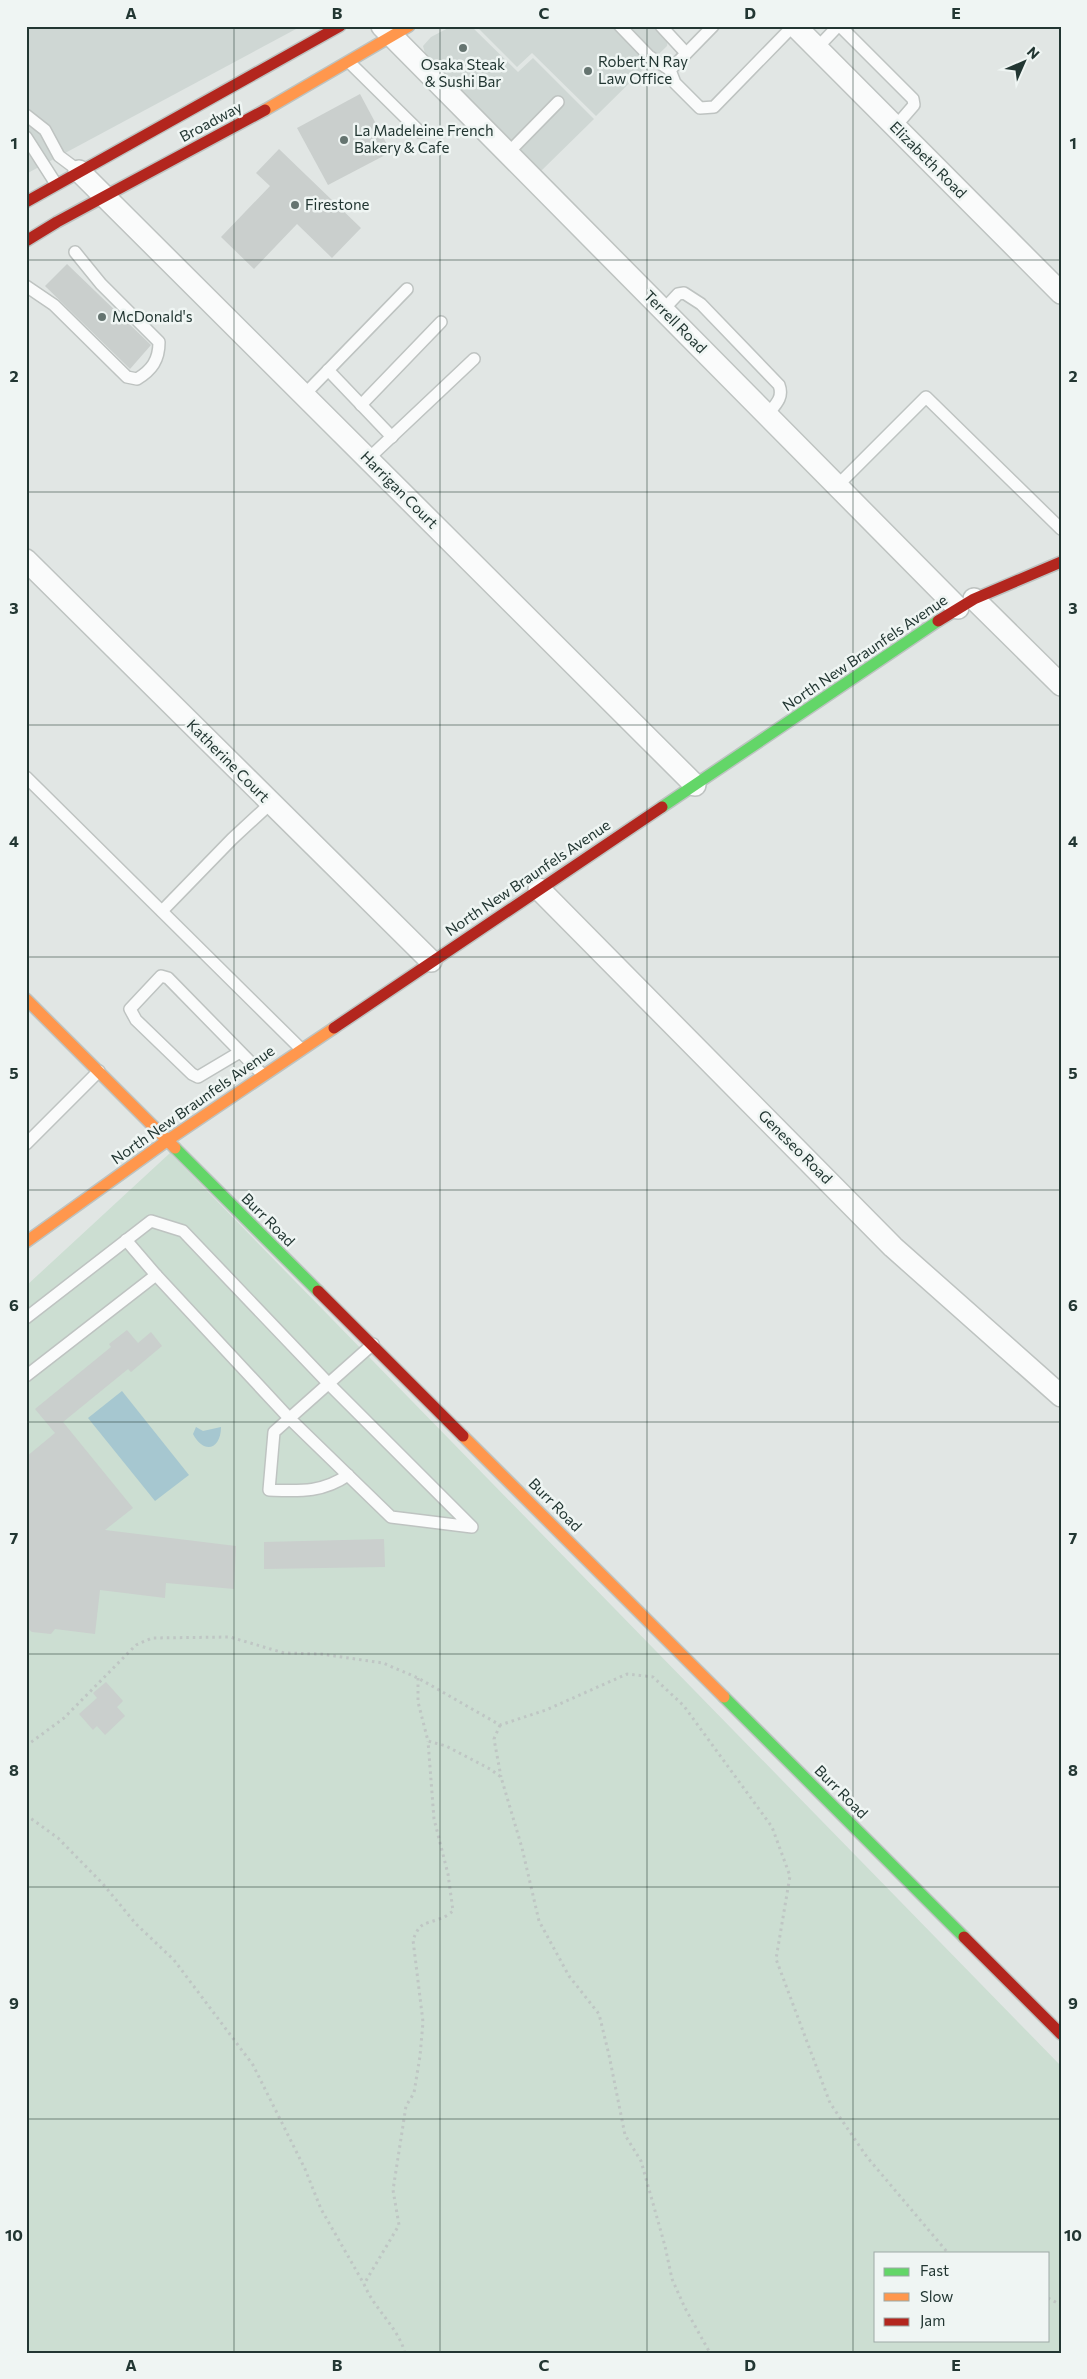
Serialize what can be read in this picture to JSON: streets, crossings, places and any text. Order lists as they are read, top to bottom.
{
  "streets": {
    "street": [
      "Broadway",
      "Elizabeth Road",
      "Terrell Road",
      "Harrigan Court",
      "North New Braunfels Avenue",
      "Katherine Court",
      "Geneseo Road",
      "Burr Road"
    ]
  },
  "crossings": [
    ["Broadway", "Terrell Road"],
    ["Broadway", "Harrigan Court"],
    ["Terrell Road", "North New Braunfels Avenue"],
    ["Harrigan Court", "North New Braunfels Avenue"],
    ["North New Braunfels Avenue", "Katherine Court"],
    ["North New Braunfels Avenue", "Geneseo Road"],
    ["North New Braunfels Avenue", "Burr Road"]
  ],
  "places": [
    "Osaka Steak & Sushi Bar",
    "Robert N Ray Law Office",
    "La Madeleine French Bakery & Cafe",
    "Firestone",
    "McDonald's"
  ],
  "legend": ["Fast", "Slow", "Jam"],
  "north": "top right",
  "grid": {
    "columns": [
      "A",
      "B",
      "C",
      "D",
      "E"
    ],
    "rows": [
      "1",
      "2",
      "3",
      "4",
      "5",
      "6",
      "7",
      "8",
      "9",
      "10"
    ]
  }
}
